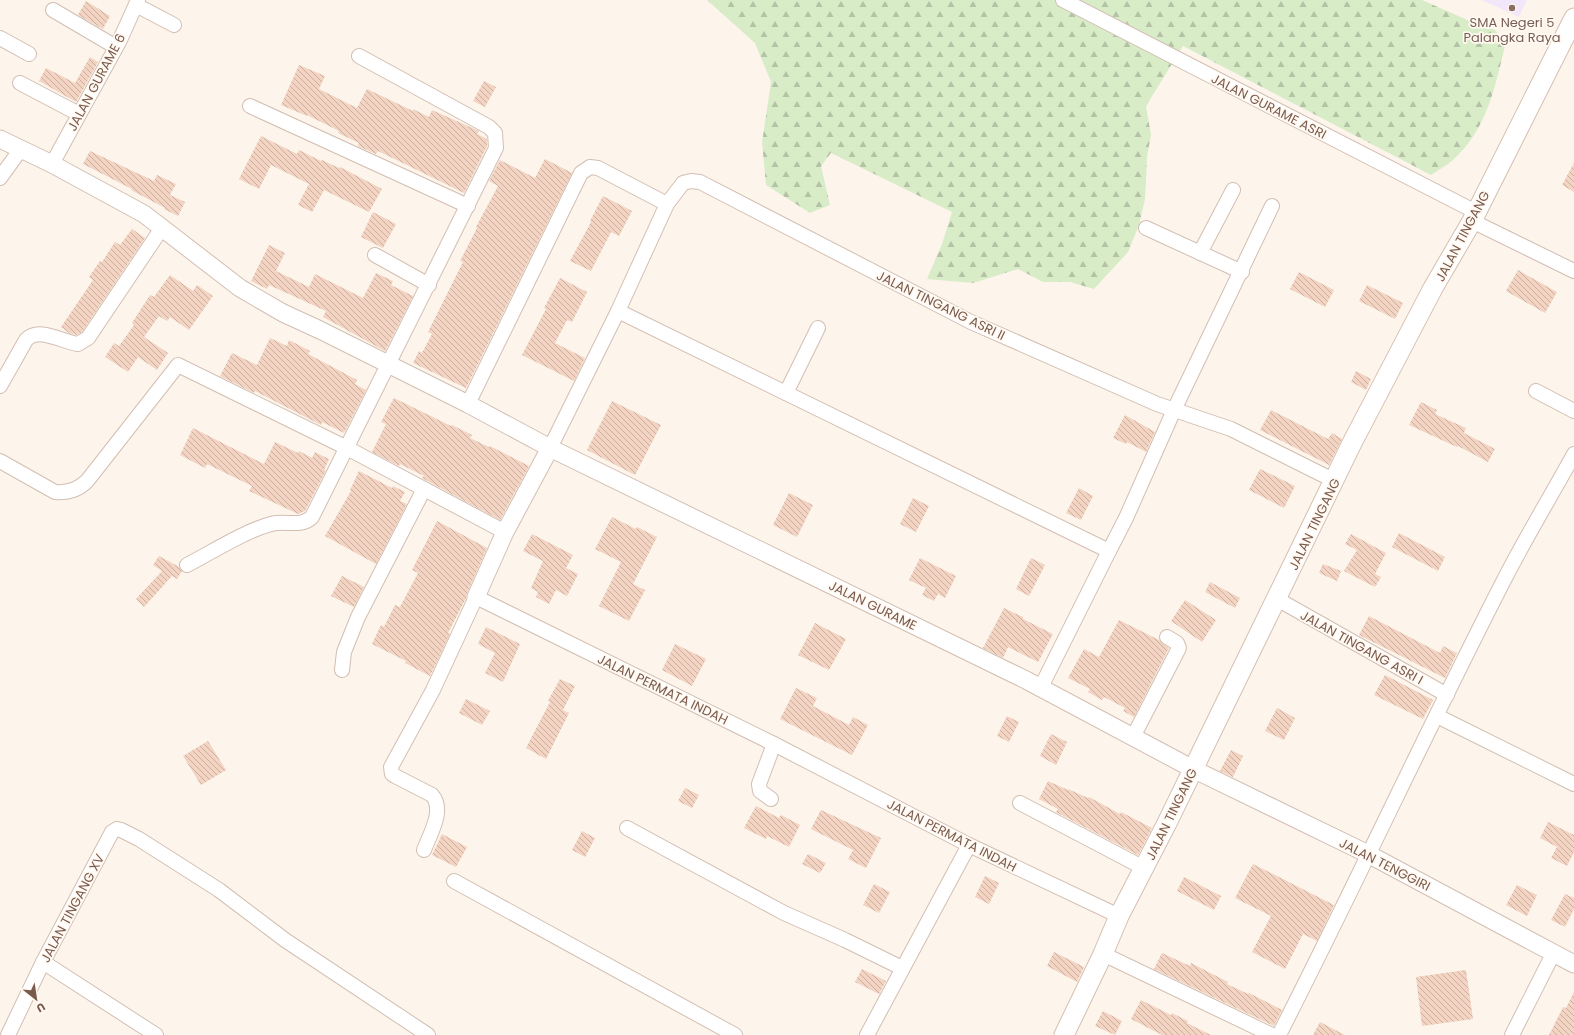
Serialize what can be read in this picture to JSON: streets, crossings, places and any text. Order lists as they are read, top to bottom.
{
  "streets": {
    "main road": ["JALAN TINGANG"],
    "street": [
      "JALAN GURAME 6",
      "JALAN GURAME ASRI",
      "JALAN TINGANG ASRI II",
      "JALAN GURAME",
      "JALAN TINGANG ASRI I",
      "JALAN PERMATA INDAH",
      "JALAN TENGGIRI",
      "JALAN TINGANG XV"
    ]
  },
  "crossings": [
    ["JALAN GURAME 6", "JALAN GURAME"],
    ["JALAN GURAME ASRI", "JALAN TINGANG"],
    ["JALAN TINGANG", "JALAN TINGANG ASRI II"],
    ["JALAN TINGANG", "JALAN GURAME"],
    ["JALAN TINGANG", "JALAN TINGANG ASRI I"],
    ["JALAN TINGANG", "JALAN PERMATA INDAH"],
    ["JALAN TINGANG", "JALAN TENGGIRI"],
    ["JALAN TINGANG ASRI II", "JALAN GURAME"],
    ["JALAN GURAME", "JALAN TENGGIRI"]
  ],
  "places": ["SMA Negeri 5 Palangka Raya"],
  "north": "bottom right"
}
